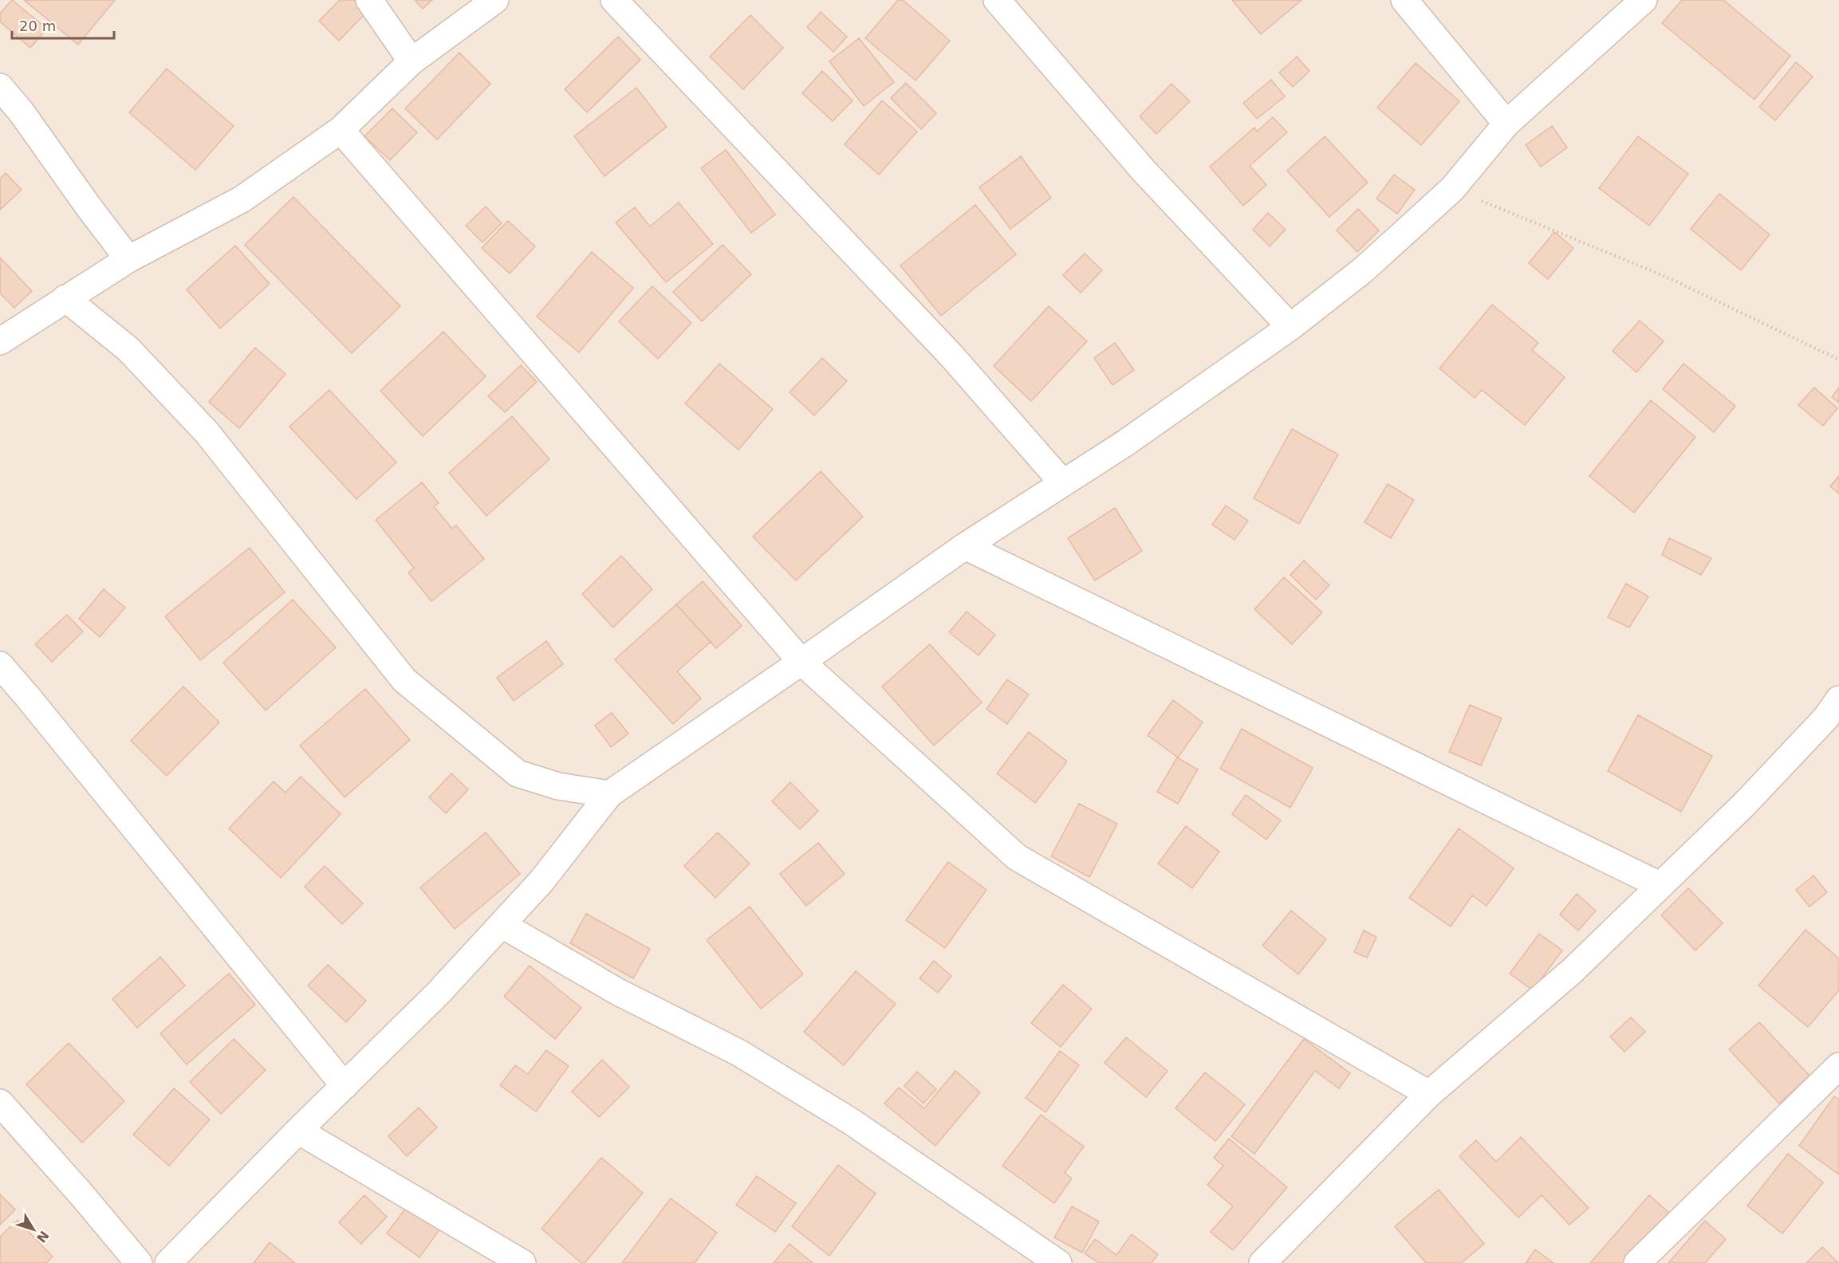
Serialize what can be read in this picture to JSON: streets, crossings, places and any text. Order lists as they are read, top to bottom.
{
  "scale_bar": "20 m",
  "north": "bottom right"
}
